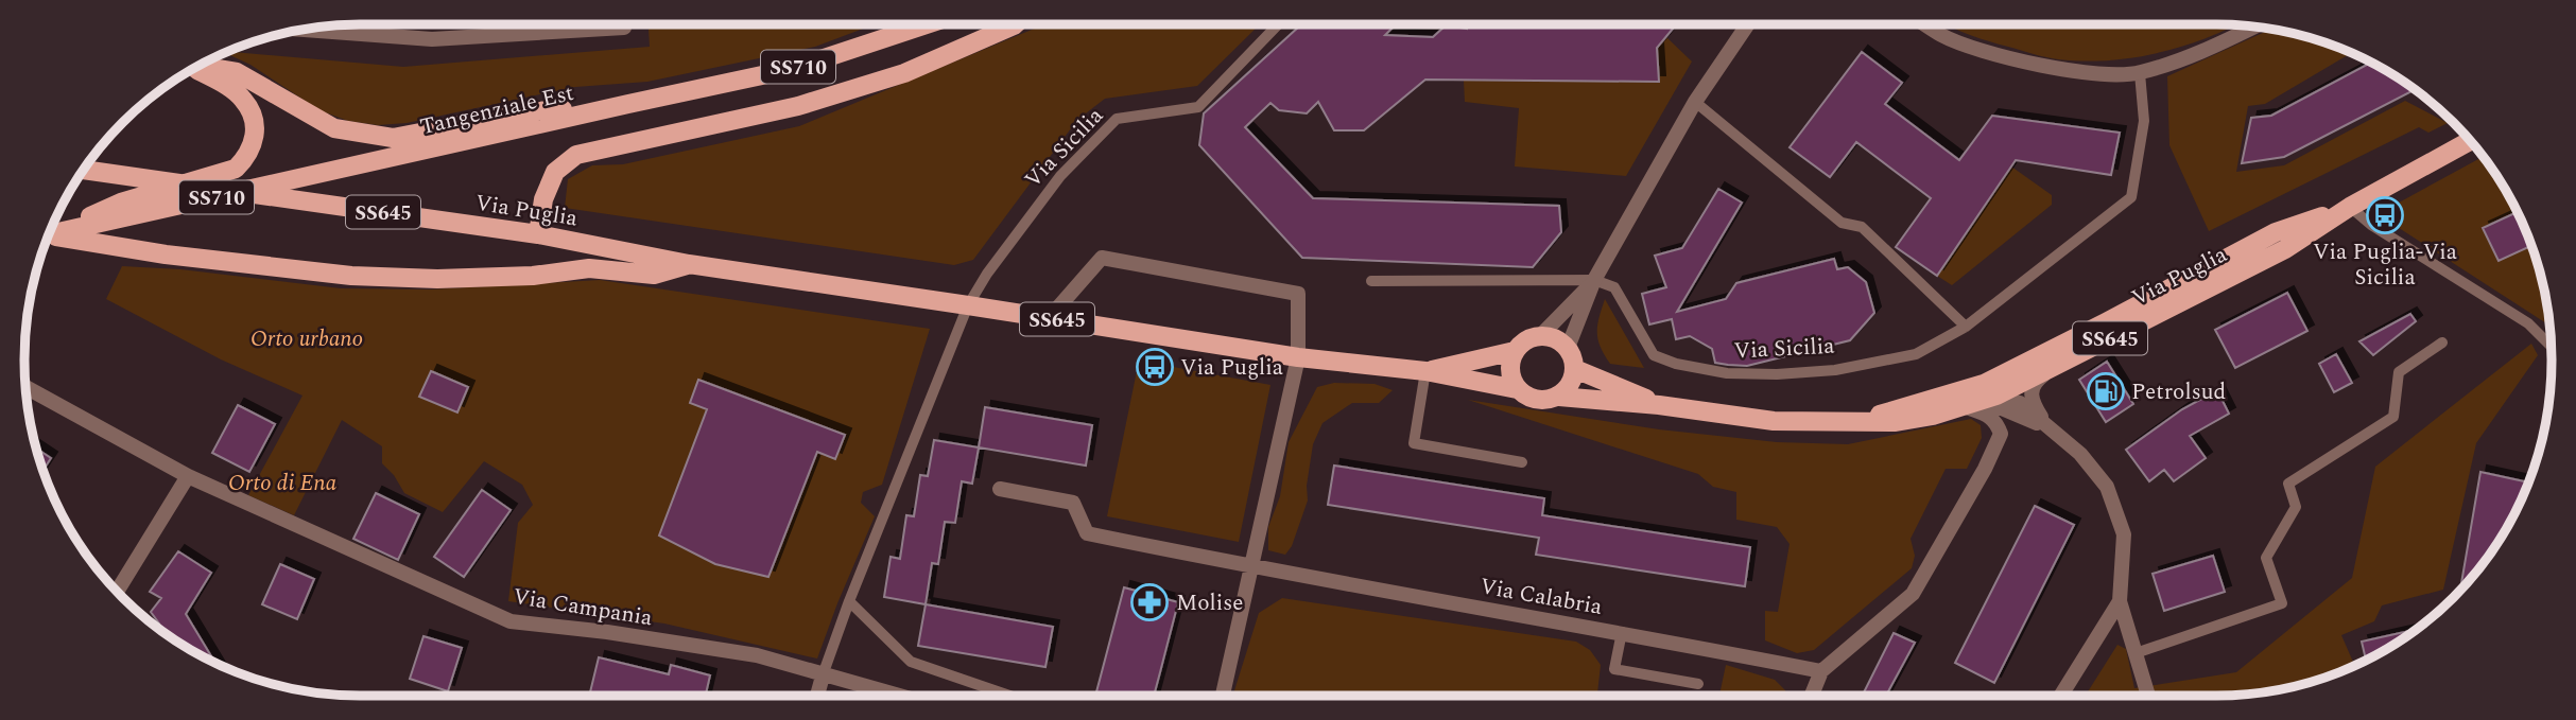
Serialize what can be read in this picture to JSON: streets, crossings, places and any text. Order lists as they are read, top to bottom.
{
  "streets": {
    "main road": [
      "SS710",
      "Tangenziale Est",
      "Via Puglia",
      "SS645"
    ],
    "street": ["Via Calabria", "Via Campania"],
    "lane": ["Via Sicilia"]
  },
  "crossings": [
    ["Via Sicilia", "Via Puglia"],
    ["Via Puglia", "SS645"]
  ],
  "parks": ["Orto urbano", "Orto di Ena"],
  "places": {
    "bus stop": ["Via Puglia-Via Sicilia", "Via Puglia"],
    "fuel station": ["Petrolsud"],
    "pharmacy": ["Molise"]
  }
}
